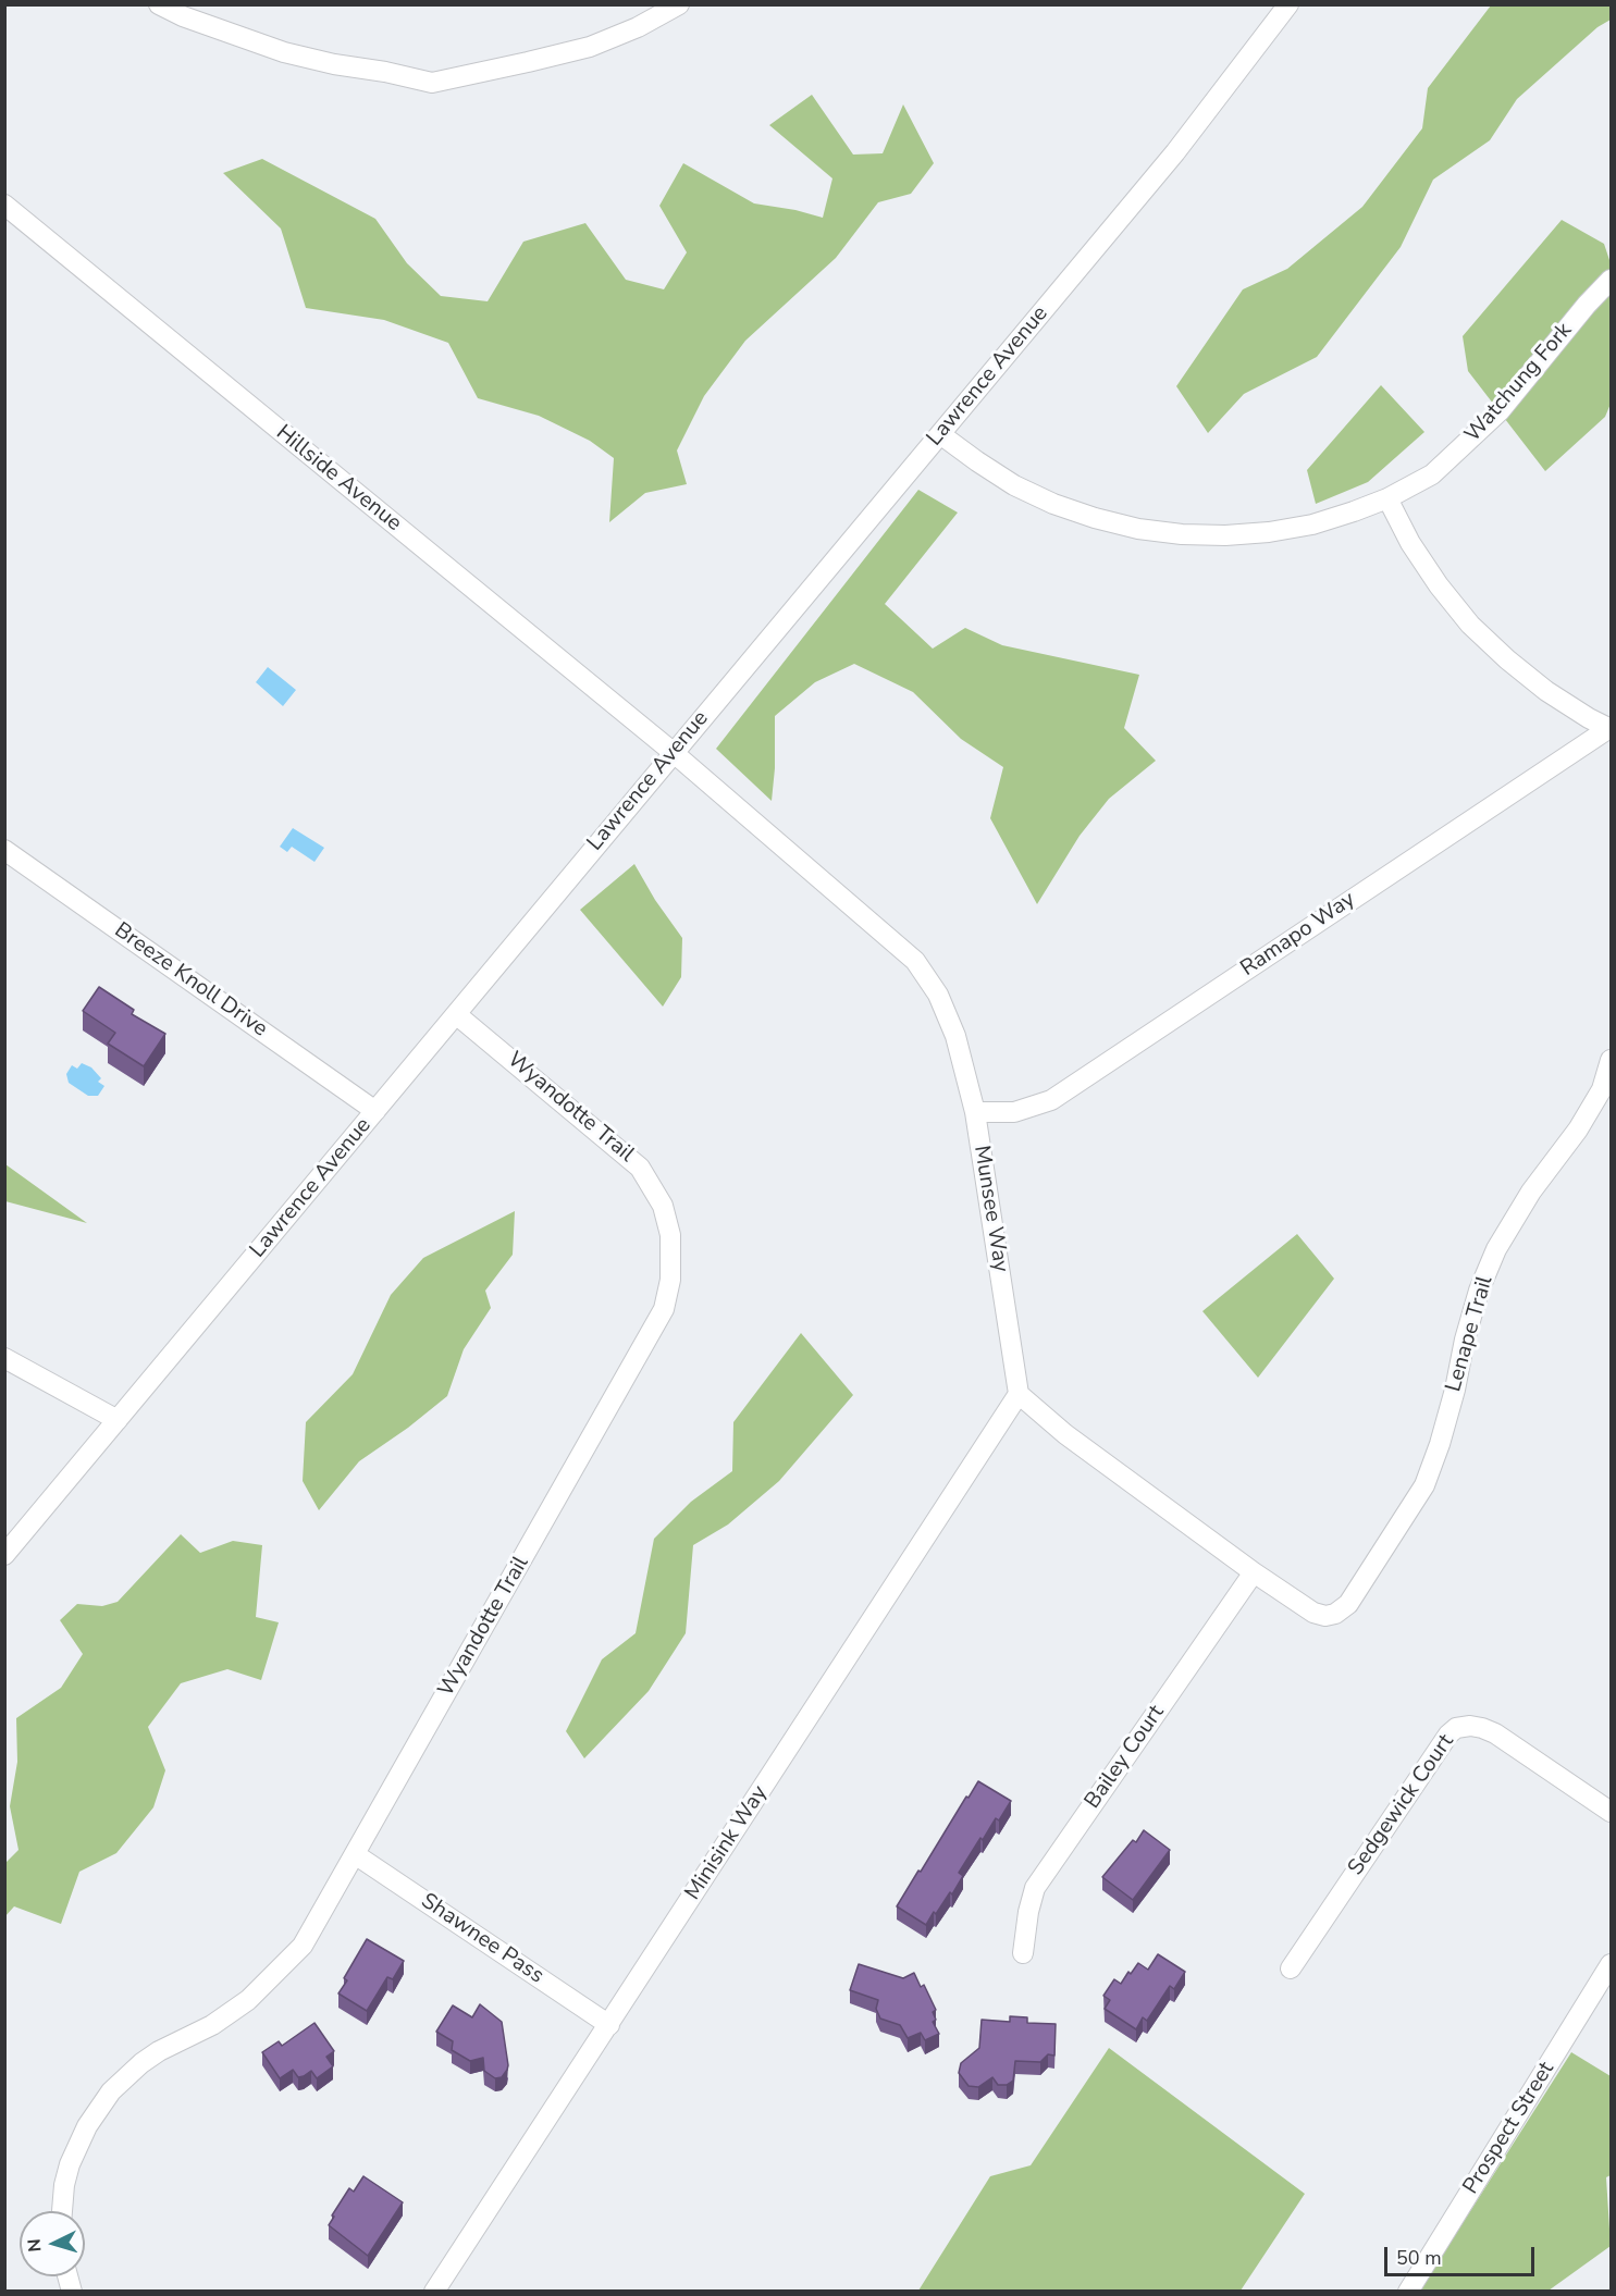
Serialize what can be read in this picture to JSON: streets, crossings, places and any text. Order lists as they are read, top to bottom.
{
  "streets": {
    "street": [
      "Lawrence Avenue",
      "Watchung Fork",
      "Hillside Avenue",
      "Ramapo Way",
      "Breeze Knoll Drive",
      "Wyandotte Trail",
      "Munsee Way",
      "Lenape Trail",
      "Bailey Court",
      "Sedgewick Court",
      "Minisink Way",
      "Shawnee Pass",
      "Prospect Street"
    ]
  },
  "crossings": [
    ["Lawrence Avenue", "Watchung Fork"],
    ["Lawrence Avenue", "Hillside Avenue"],
    ["Lawrence Avenue", "Breeze Knoll Drive"],
    ["Lawrence Avenue", "Wyandotte Trail"],
    ["Lawrence Avenue", "Munsee Way"],
    ["Hillside Avenue", "Munsee Way"],
    ["Ramapo Way", "Munsee Way"],
    ["Wyandotte Trail", "Shawnee Pass"],
    ["Munsee Way", "Minisink Way"],
    ["Lenape Trail", "Bailey Court"],
    ["Minisink Way", "Shawnee Pass"]
  ],
  "scale_bar": "50 m",
  "north": "left"
}
